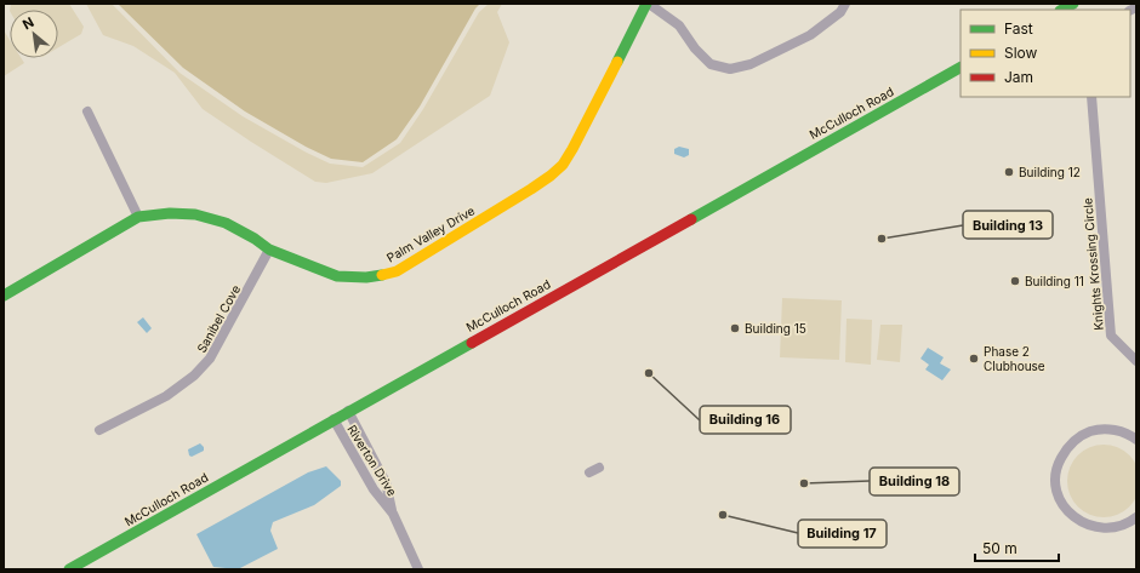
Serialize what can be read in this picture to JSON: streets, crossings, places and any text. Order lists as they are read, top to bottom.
{
  "streets": {
    "street": [
      "McCulloch Road",
      "Palm Valley Drive",
      "Knights Krossing Circle",
      "Sanibel Cove",
      "Riverton Drive"
    ]
  },
  "crossings": [
    ["McCulloch Road", "Riverton Drive"],
    ["Palm Valley Drive", "Sanibel Cove"]
  ],
  "places": [
    "Building 12",
    "Building 13",
    "Building 11",
    "Building 15",
    "Phase 2 Clubhouse",
    "Building 16",
    "Building 18",
    "Building 17"
  ],
  "legend": ["Fast", "Slow", "Jam"],
  "scale_bar": "50 m",
  "north": "top left"
}
